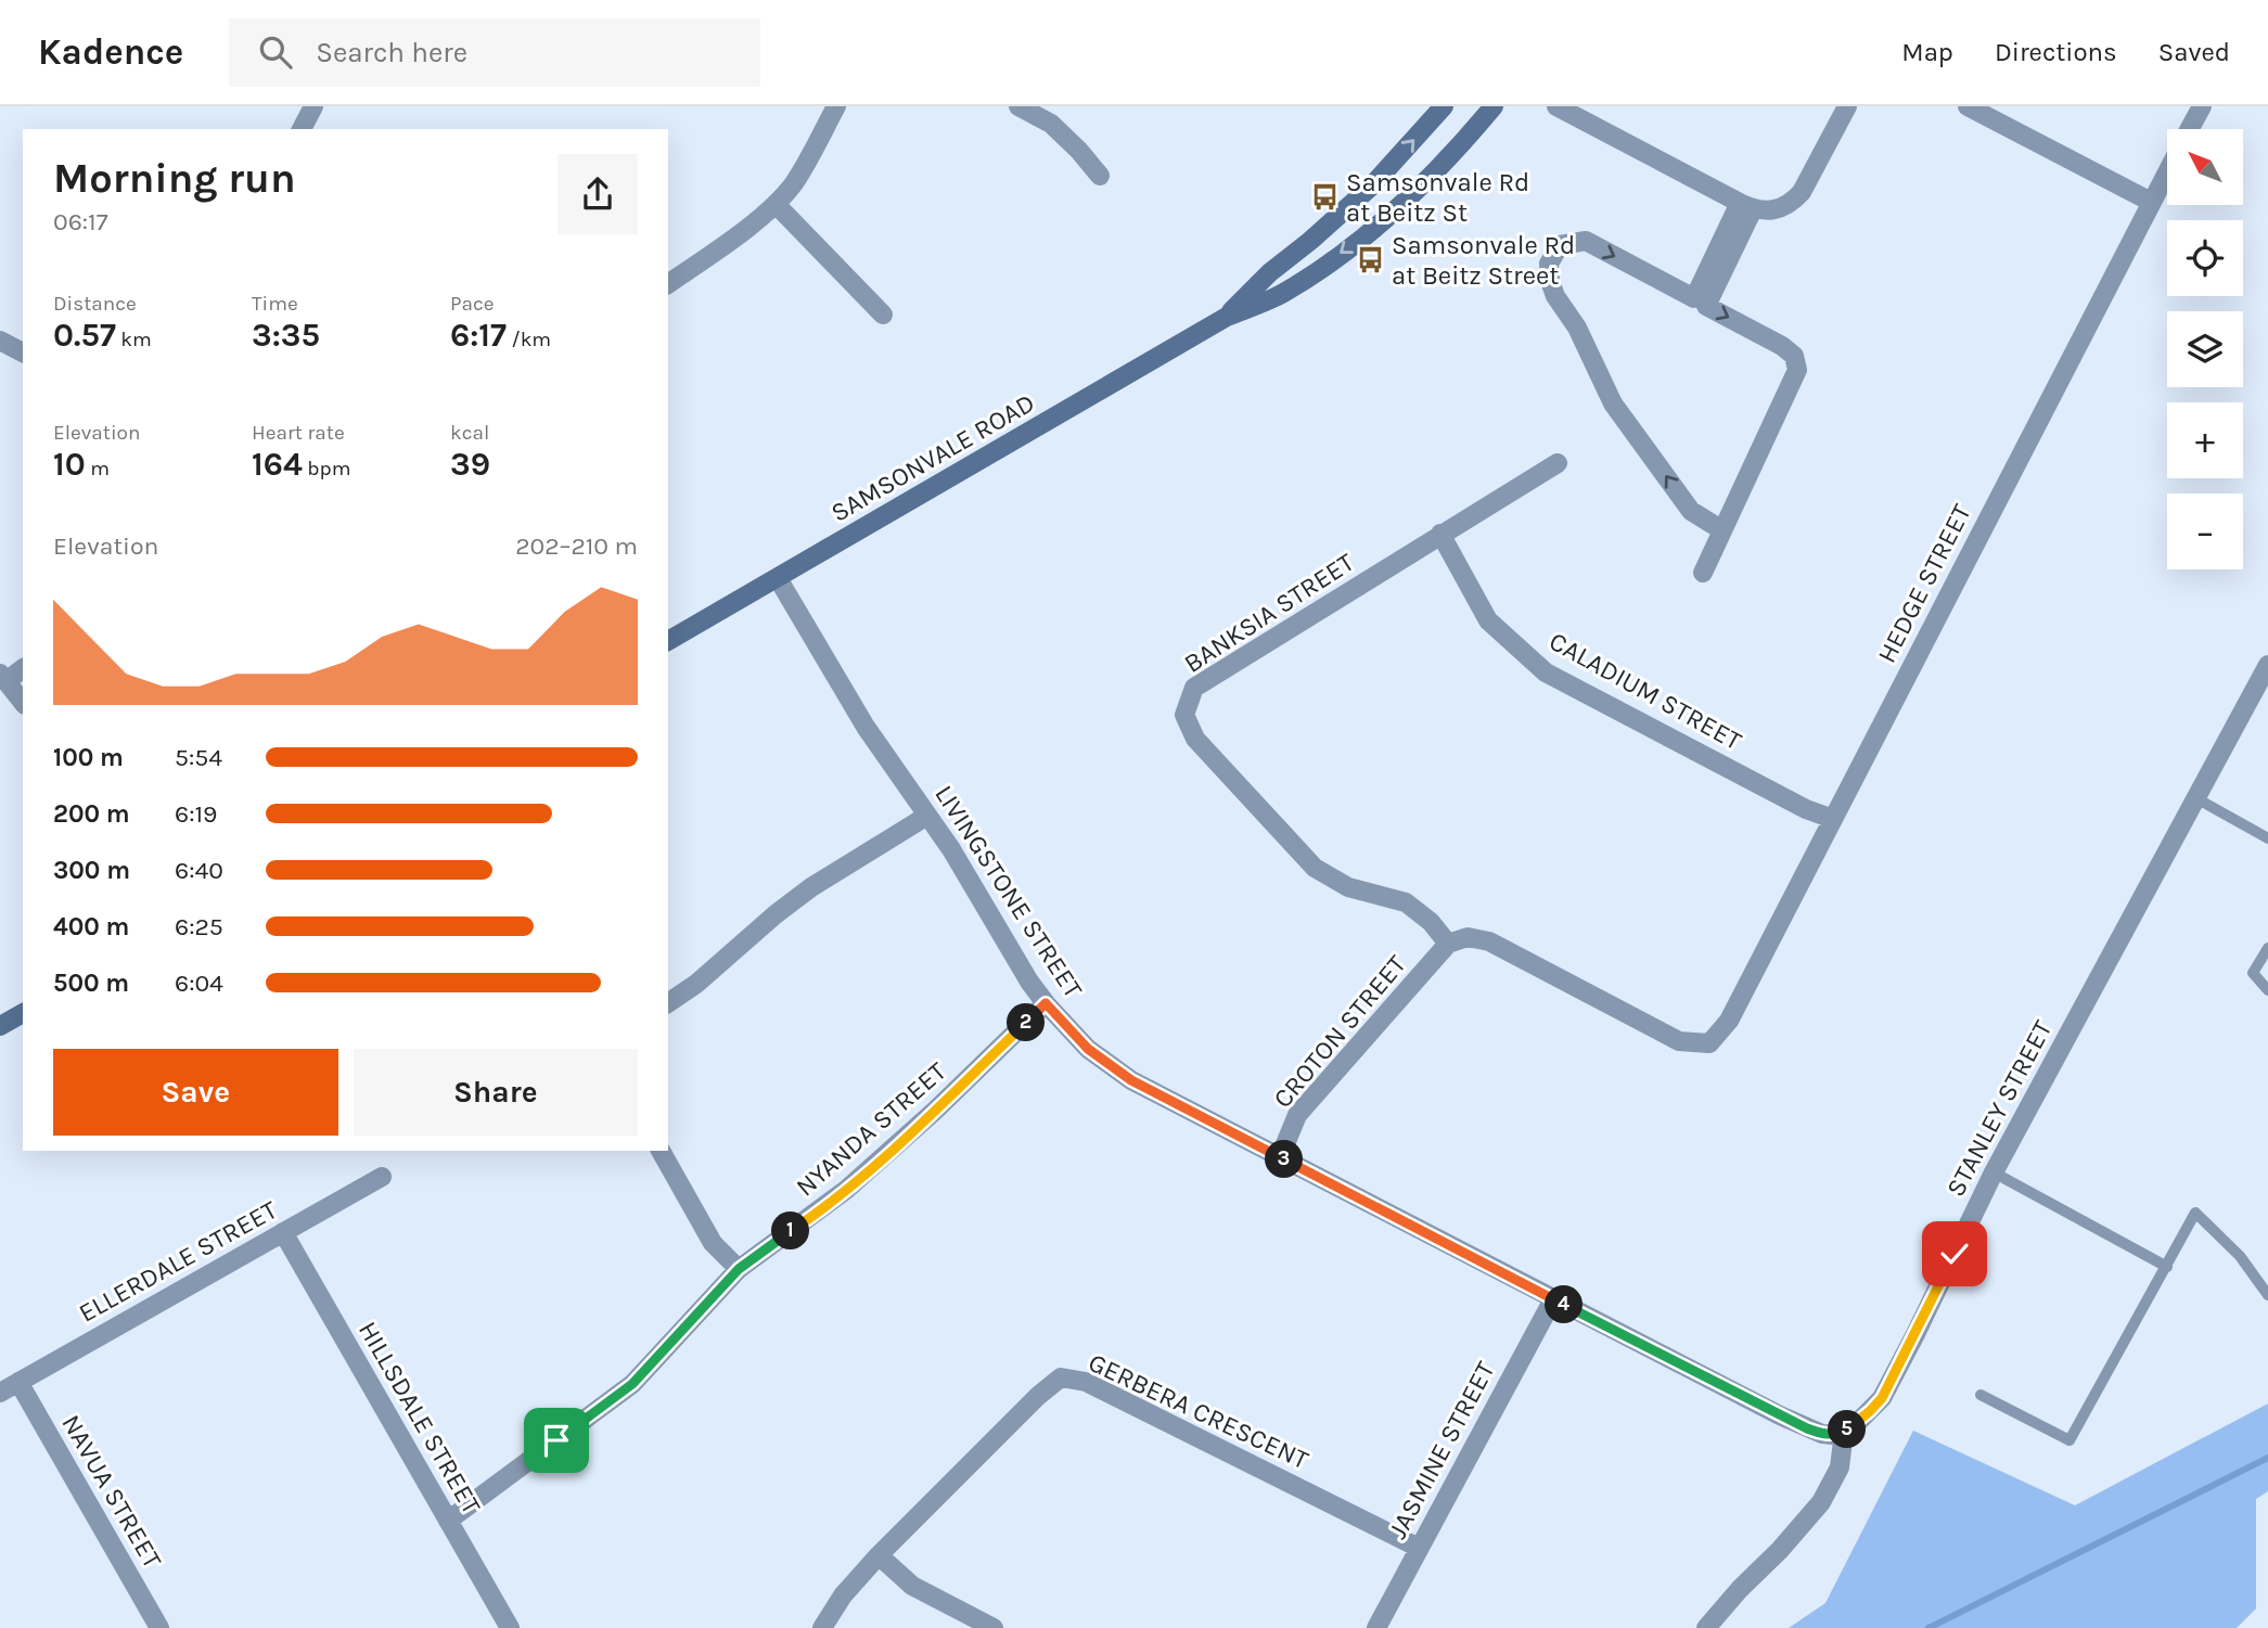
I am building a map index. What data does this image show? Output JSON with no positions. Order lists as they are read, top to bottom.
{
  "streets": {
    "main road": ["SAMSONVALE ROAD"],
    "street": [
      "HEDGE STREET",
      "BANKSIA STREET",
      "CALADIUM STREET",
      "LIVINGSTONE STREET",
      "CROTON STREET",
      "STANLEY STREET",
      "NYANDA STREET",
      "ELLERDALE STREET",
      "GERBERA CRESCENT",
      "HILLSDALE STREET",
      "JASMINE STREET",
      "NAVUA STREET"
    ]
  },
  "crossings": [
    ["SAMSONVALE ROAD", "LIVINGSTONE STREET"],
    ["HEDGE STREET", "BANKSIA STREET"],
    ["HEDGE STREET", "CALADIUM STREET"],
    ["HEDGE STREET", "CROTON STREET"],
    ["BANKSIA STREET", "CALADIUM STREET"],
    ["BANKSIA STREET", "CROTON STREET"],
    ["LIVINGSTONE STREET", "CROTON STREET"],
    ["LIVINGSTONE STREET", "STANLEY STREET"],
    ["LIVINGSTONE STREET", "NYANDA STREET"],
    ["LIVINGSTONE STREET", "JASMINE STREET"],
    ["NYANDA STREET", "HILLSDALE STREET"],
    ["ELLERDALE STREET", "HILLSDALE STREET"],
    ["ELLERDALE STREET", "NAVUA STREET"],
    ["GERBERA CRESCENT", "JASMINE STREET"]
  ],
  "places": {
    "bus stop": ["Samsonvale Rd at Beitz St", "Samsonvale Rd at Beitz Street"]
  },
  "north": "top left",
  "page": {
    "header": "Kadence",
    "search": "Search here",
    "nav": ["Map", "Directions", "Saved"],
    "map_buttons": ["+", "−"],
    "heading": ["Morning run", "06:17"],
    "stats": [
      ["Distance", "0.57 km"],
      ["Time", "3:35"],
      ["Pace", "6:17 /km"],
      ["Elevation", "10 m"],
      ["Heart rate", "164 bpm"],
      ["kcal", "39"]
    ],
    "chart": ["Elevation", "202–210 m"],
    "list": [
      {
        "name": "100 m",
        "note": "5:54"
      },
      {
        "name": "200 m",
        "note": "6:19"
      },
      {
        "name": "300 m",
        "note": "6:40"
      },
      {
        "name": "400 m",
        "note": "6:25"
      },
      {
        "name": "500 m",
        "note": "6:04"
      }
    ],
    "pins": [
      "2",
      "3",
      "1",
      "4",
      "5"
    ],
    "buttons": ["Save", "Share"]
  }
}
